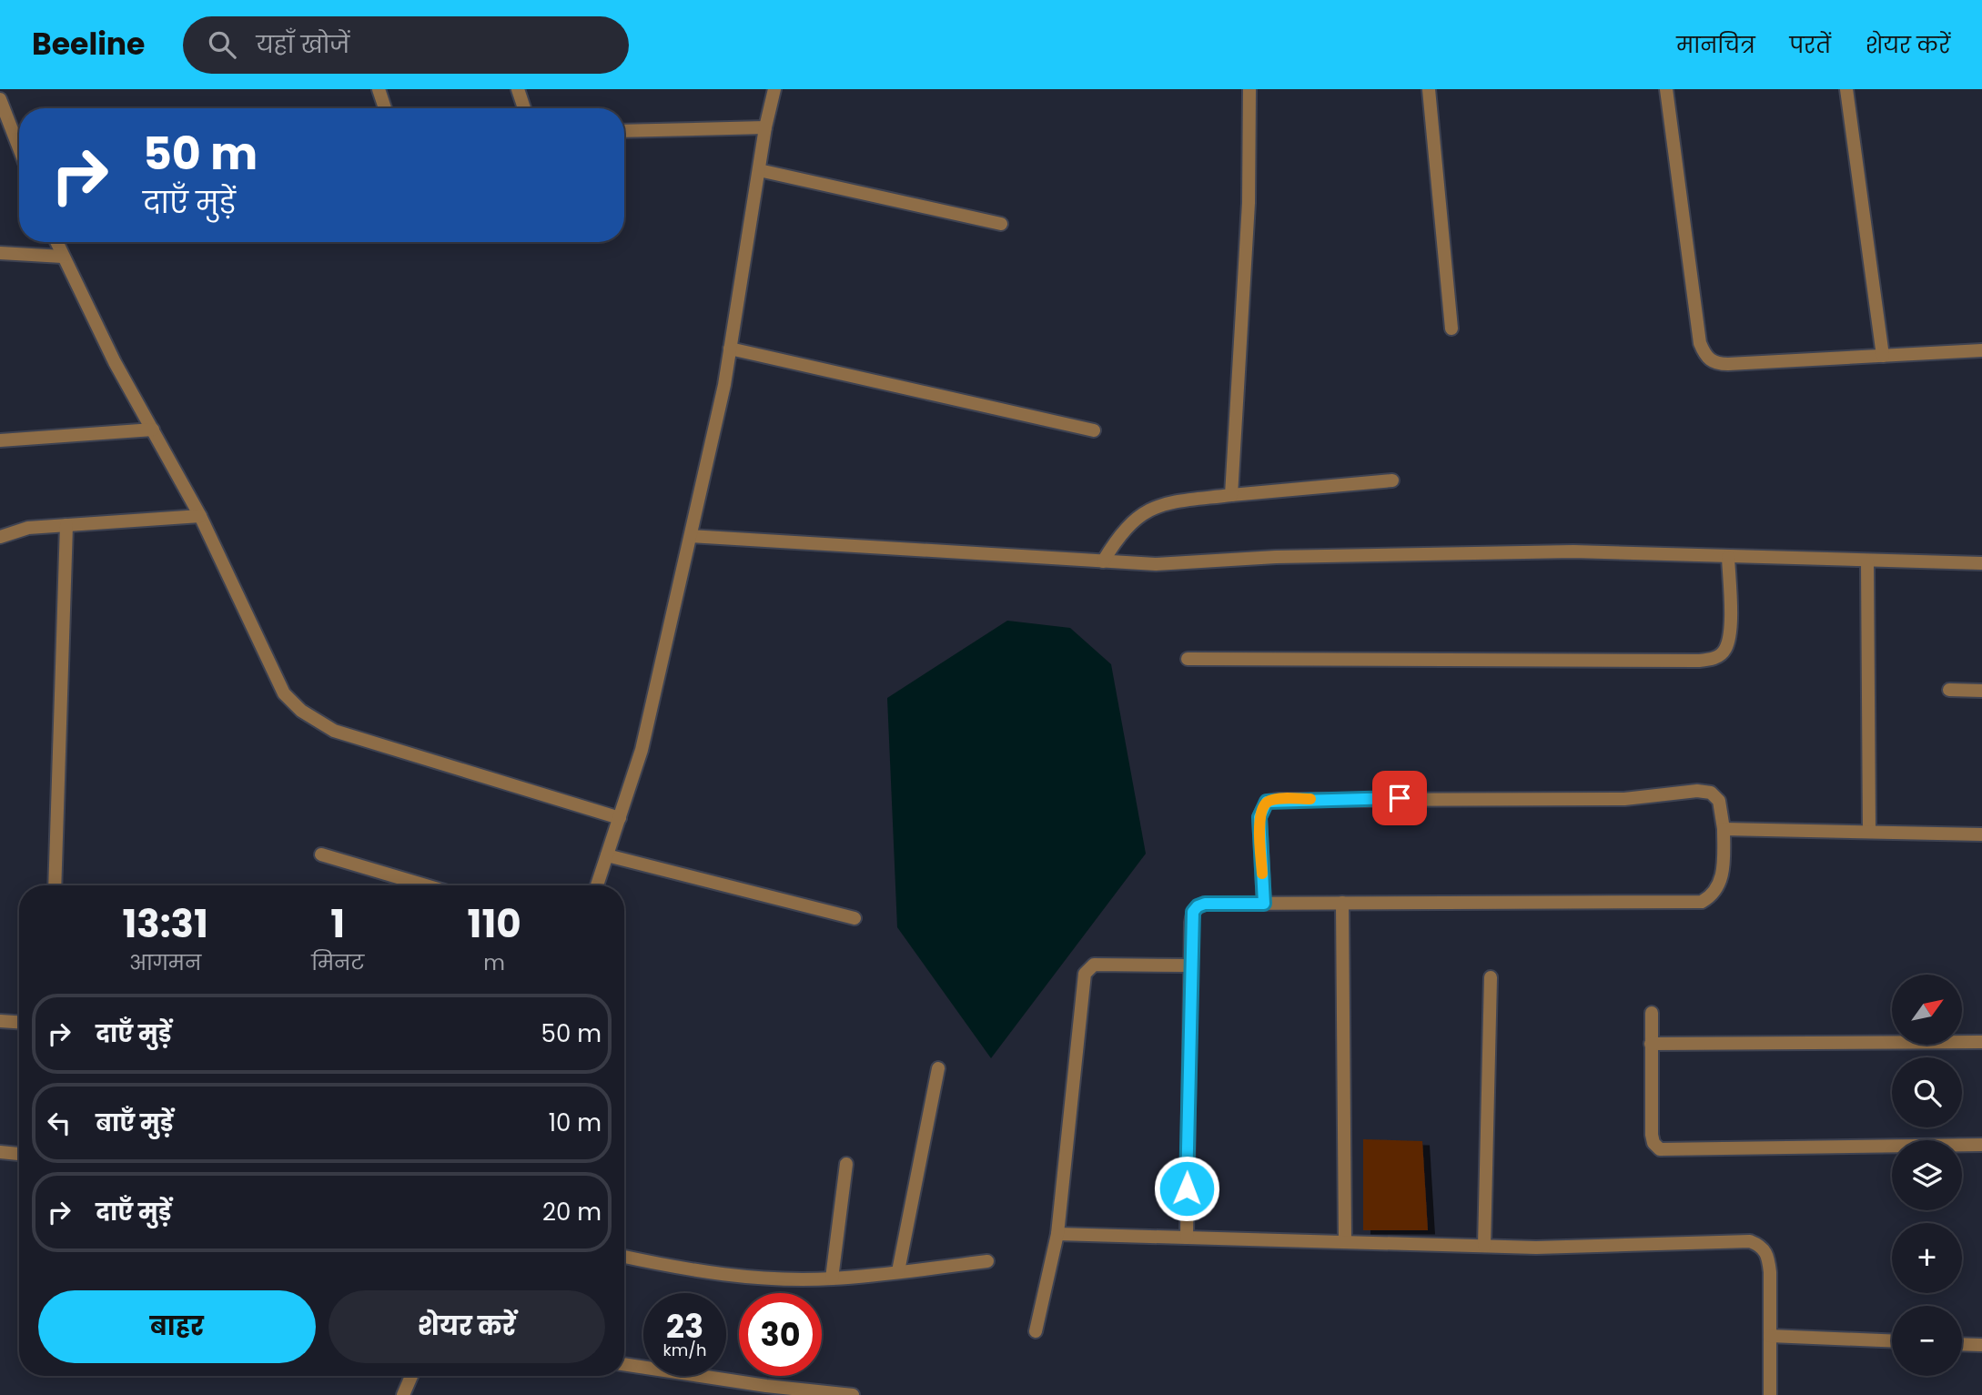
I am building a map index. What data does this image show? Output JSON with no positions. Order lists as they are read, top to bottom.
{
  "north": "top right",
  "page": {
    "header": "Beeline",
    "search": "यहाँ खोजें",
    "nav": ["मानचित्र", "परतें", "शेयर करें"],
    "turn": ["50 m", "दाएँ मुड़ें"],
    "eta": [
      "13:31",
      "आगमन",
      "1",
      "मिनट",
      "110",
      "m"
    ],
    "map_buttons": ["+", "−"],
    "list": [
      {
        "name": "दाएँ मुड़ें",
        "value": "50 m"
      },
      {
        "name": "बाएँ मुड़ें",
        "value": "10 m"
      },
      {
        "name": "दाएँ मुड़ें",
        "value": "20 m"
      }
    ],
    "buttons": ["बाहर", "शेयर करें"],
    "speed": "23 km/h",
    "limit": "30"
  }
}
